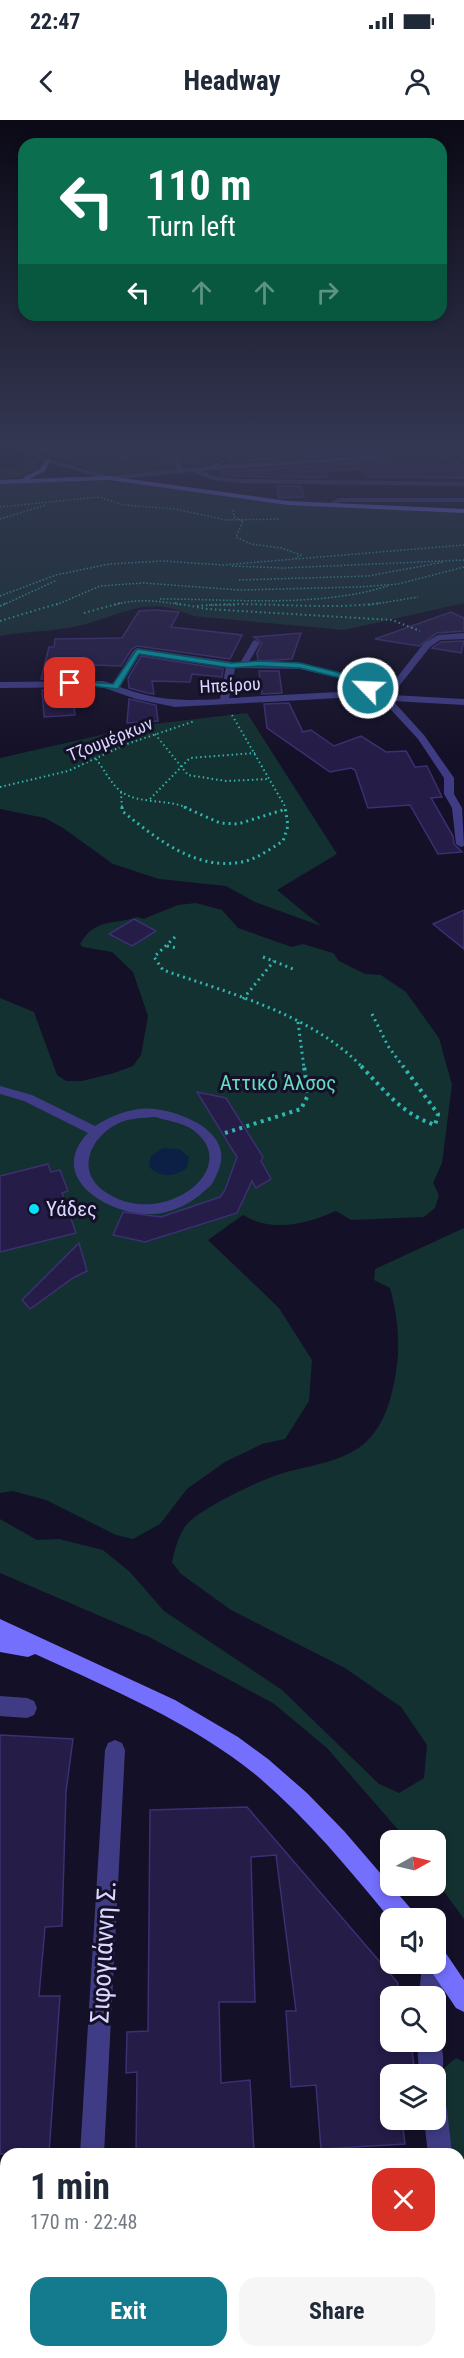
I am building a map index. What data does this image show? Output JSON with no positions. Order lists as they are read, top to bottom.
{
  "streets": {
    "street": ["Ηπείρου", "Σιφογιάννη Σ."],
    "path": ["Τζουμέρκων"]
  },
  "crossings": [
    ["Ηπείρου", "Τζουμέρκων"]
  ],
  "parks": ["Αττικό Άλσος"],
  "places": ["Υάδες"],
  "north": "right",
  "page": {
    "status": "22:47",
    "header": "Headway",
    "turn": ["110 m", "Turn left"],
    "heading": ["1 min", "170 m · 22:48"],
    "buttons": ["Exit", "Share"]
  }
}
